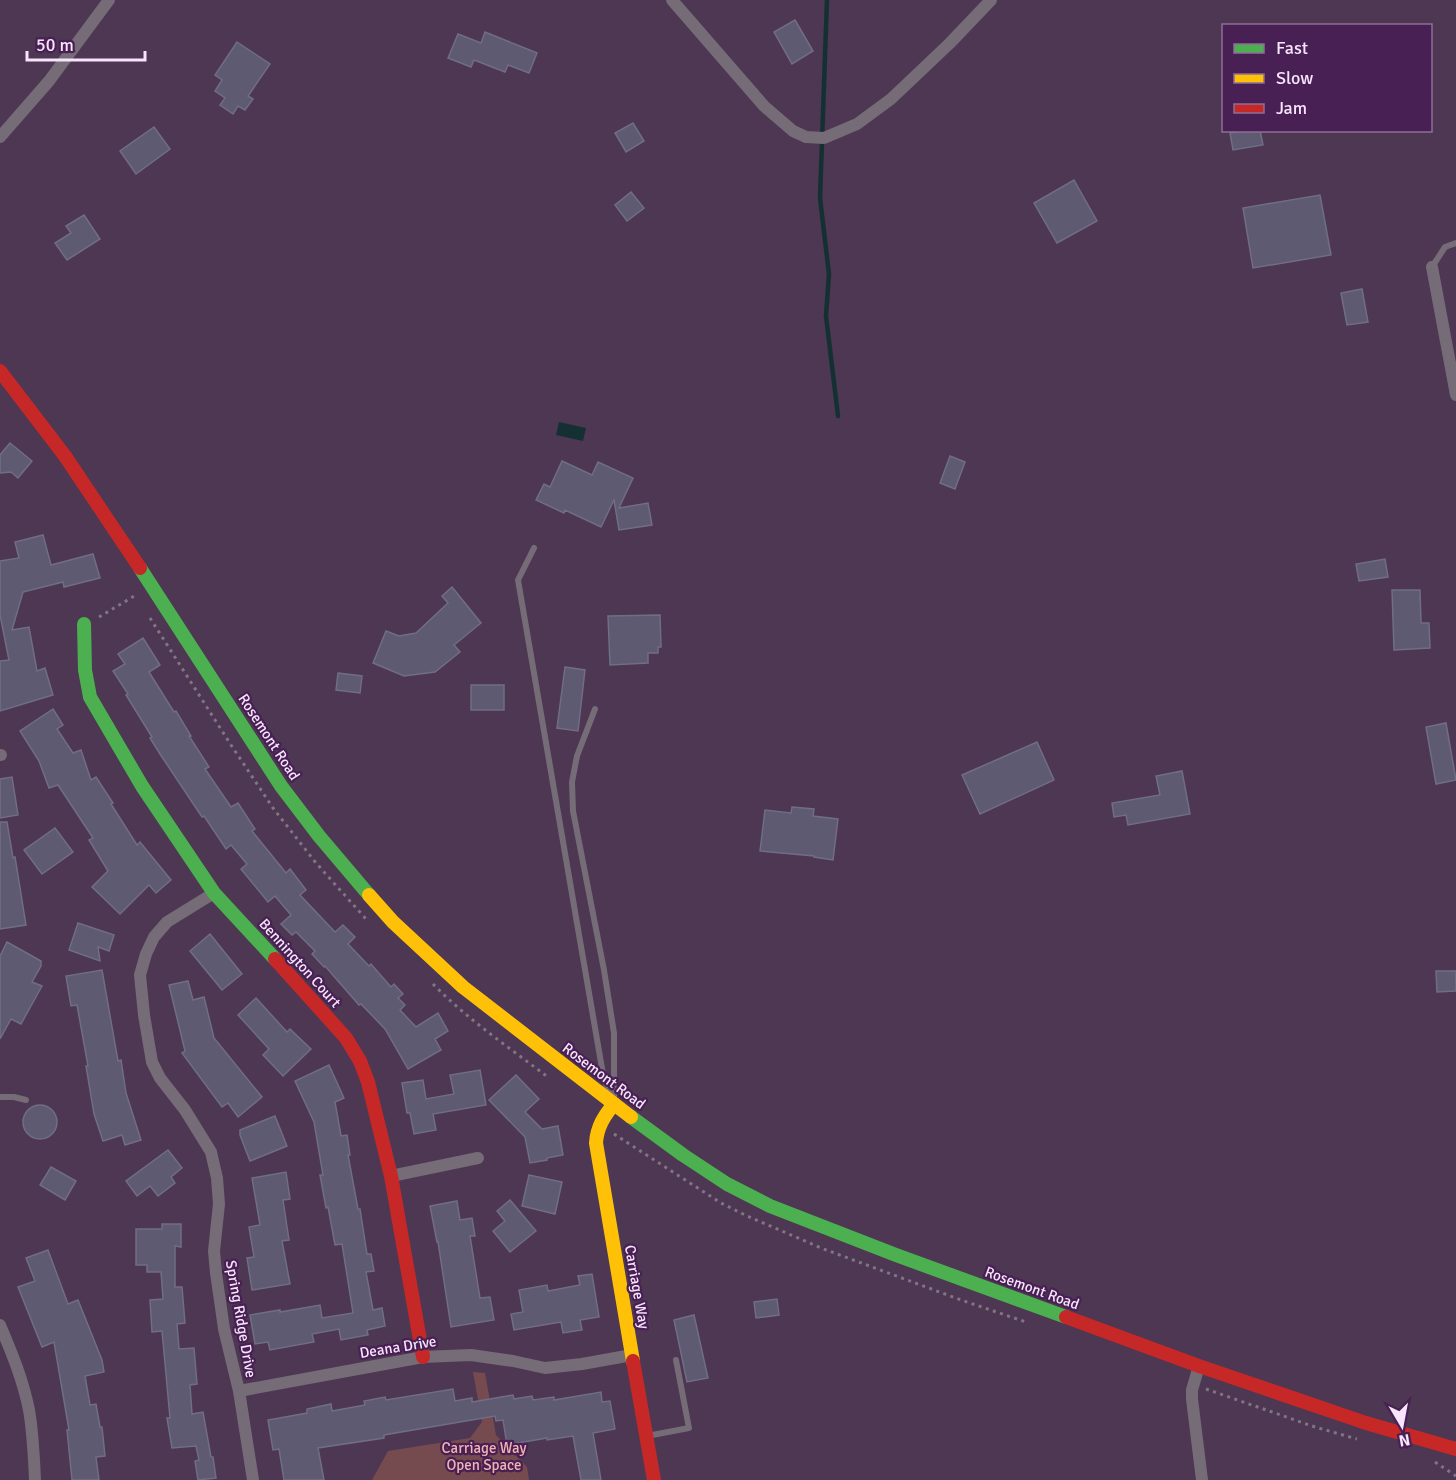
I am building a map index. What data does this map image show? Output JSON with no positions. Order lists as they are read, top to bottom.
{
  "streets": {
    "main road": ["Rosemont Road", "Bennington Court", "Carriage Way"],
    "street": ["Spring Ridge Drive", "Deana Drive"]
  },
  "crossings": [
    ["Rosemont Road", "Carriage Way"],
    ["Bennington Court", "Spring Ridge Drive"],
    ["Bennington Court", "Deana Drive"],
    ["Carriage Way", "Deana Drive"],
    ["Spring Ridge Drive", "Deana Drive"]
  ],
  "parks": ["Carriage Way Open Space"],
  "legend": ["Fast", "Slow", "Jam"],
  "scale_bar": "50 m",
  "north": "bottom"
}
